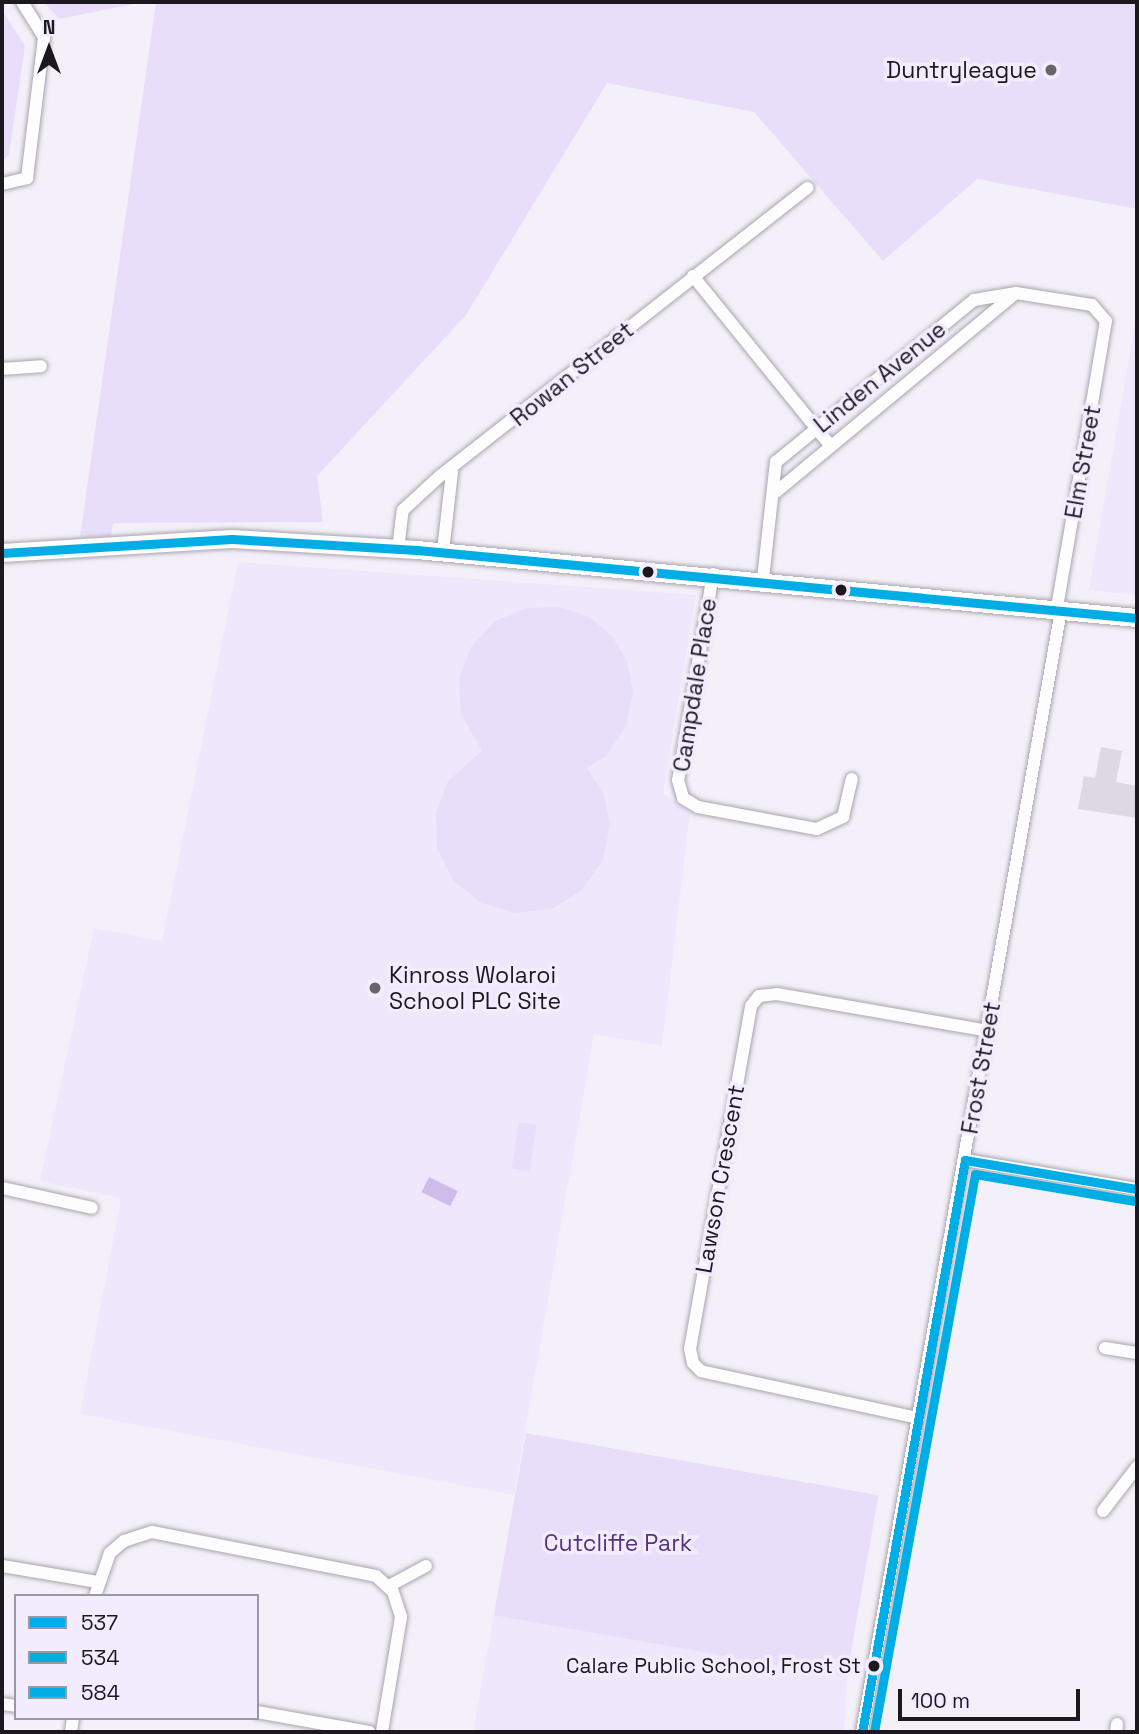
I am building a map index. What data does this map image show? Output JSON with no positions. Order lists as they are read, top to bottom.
{
  "streets": {
    "street": [
      "Rowan Street",
      "Linden Avenue",
      "Elm Street",
      "Campdale Place",
      "Frost Street",
      "Lawson Crescent"
    ]
  },
  "crossings": [
    ["Linden Avenue", "Elm Street"],
    ["Elm Street", "Frost Street"],
    ["Frost Street", "Lawson Crescent"]
  ],
  "parks": ["Cutcliffe Park"],
  "places": ["Duntryleague", "Kinross Wolaroi School PLC Site", "Calare Public School, Frost St"],
  "lines": ["transit line 537", "transit line 534", "transit line 584"],
  "legend": ["537", "534", "584"],
  "scale_bar": "100 m",
  "north": "top"
}
